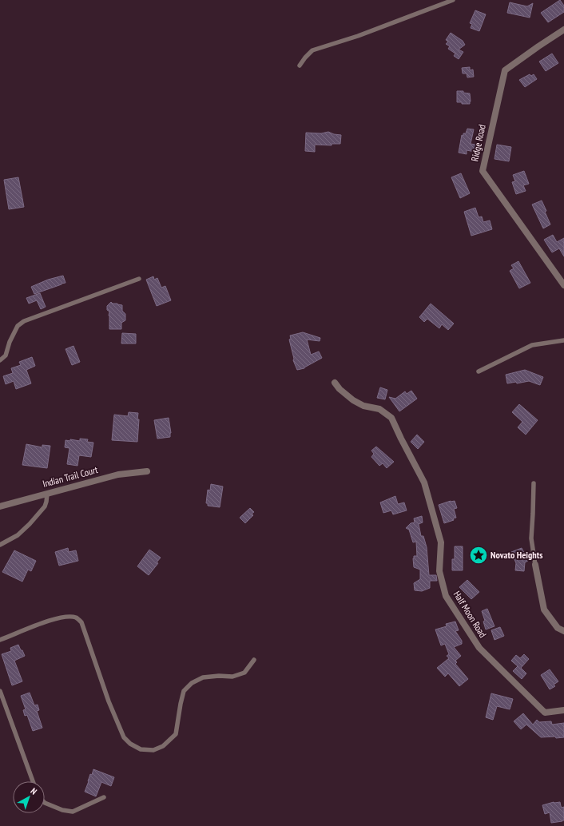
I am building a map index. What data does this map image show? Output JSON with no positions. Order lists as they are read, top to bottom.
{
  "streets": {
    "street": ["Ridge Road", "Indian Trail Court", "Half Moon Road"]
  },
  "places": {
    "place": ["Novato Heights"]
  },
  "north": "top right"
}
